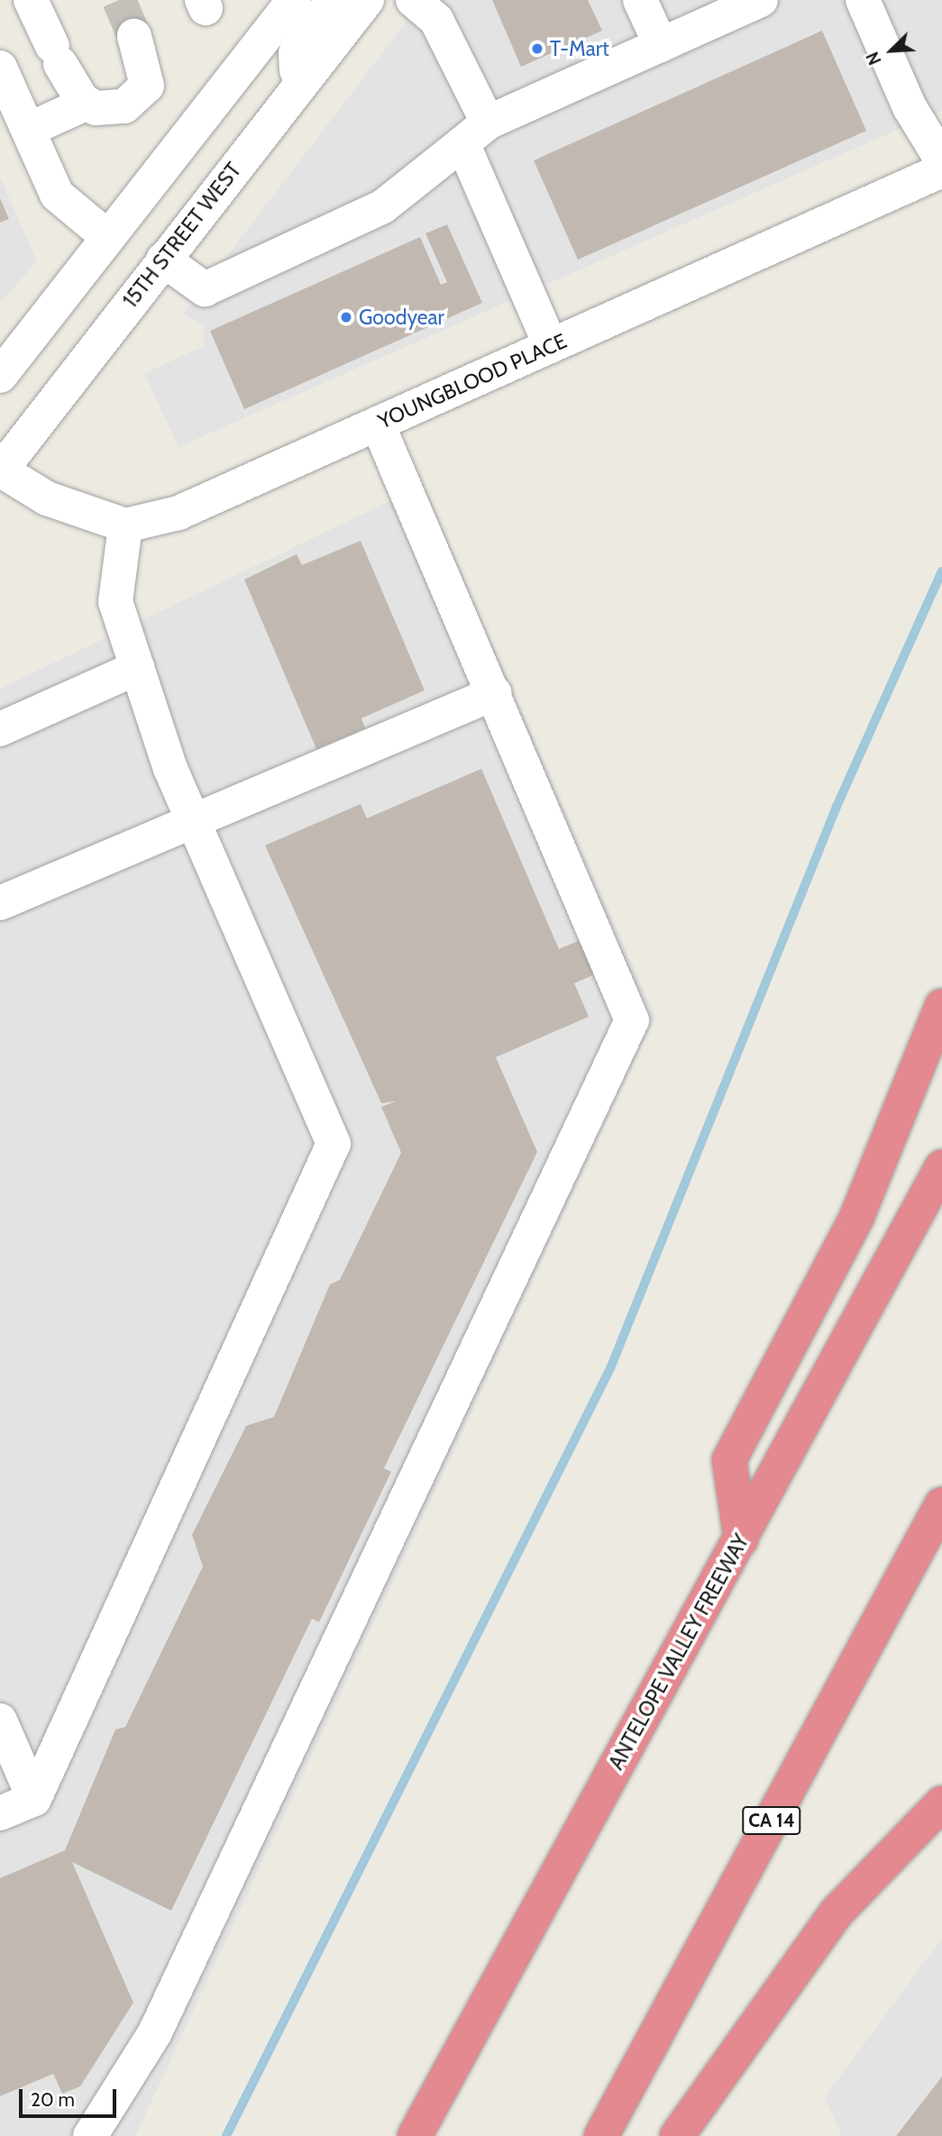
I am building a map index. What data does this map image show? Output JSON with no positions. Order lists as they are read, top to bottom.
{
  "streets": {
    "highway": ["ANTELOPE VALLEY FREEWAY", "CA 14"],
    "street": ["15TH STREET WEST", "YOUNGBLOOD PLACE"]
  },
  "places": ["T-Mart", "Goodyear"],
  "scale_bar": "20 m",
  "north": "bottom left"
}
